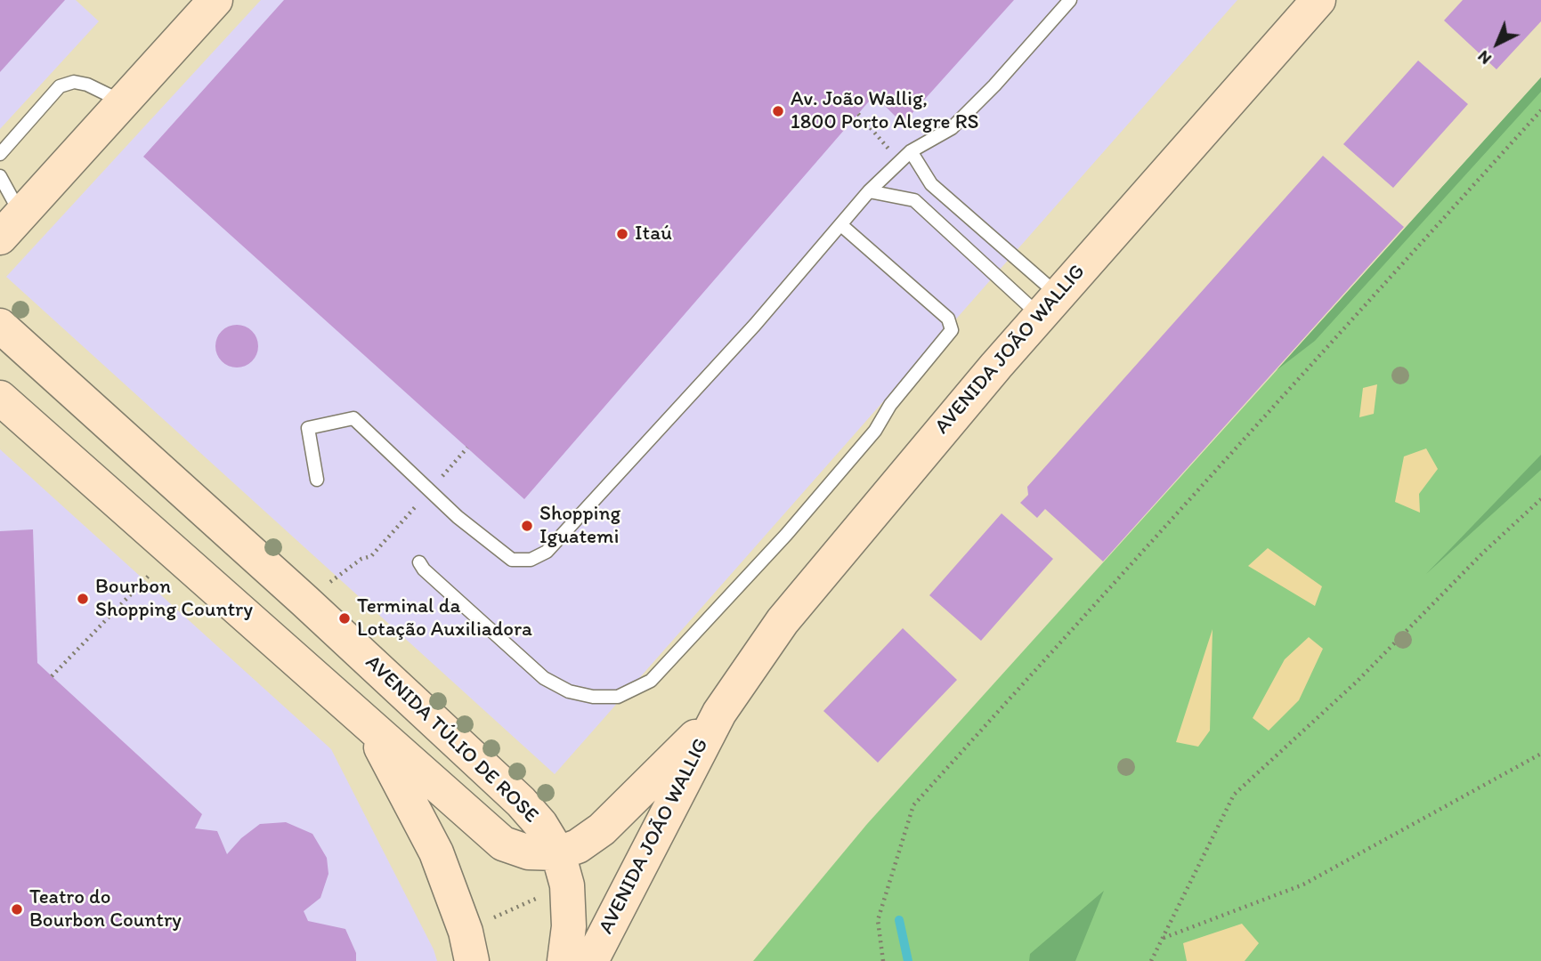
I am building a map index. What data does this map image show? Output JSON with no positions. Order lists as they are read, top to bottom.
{
  "streets": {
    "main road": ["AVENIDA JOÃO WALLIG", "AVENIDA TÚLIO DE ROSE"]
  },
  "crossings": [
    ["AVENIDA JOÃO WALLIG", "AVENIDA TÚLIO DE ROSE"]
  ],
  "places": [
    "Av. João Wallig, 1800 Porto Alegre RS",
    "Itaú",
    "Shopping Iguatemi",
    "Bourbon Shopping Country",
    "Terminal da Lotação Auxiliadora",
    "Teatro do Bourbon Country"
  ],
  "north": "bottom left"
}
